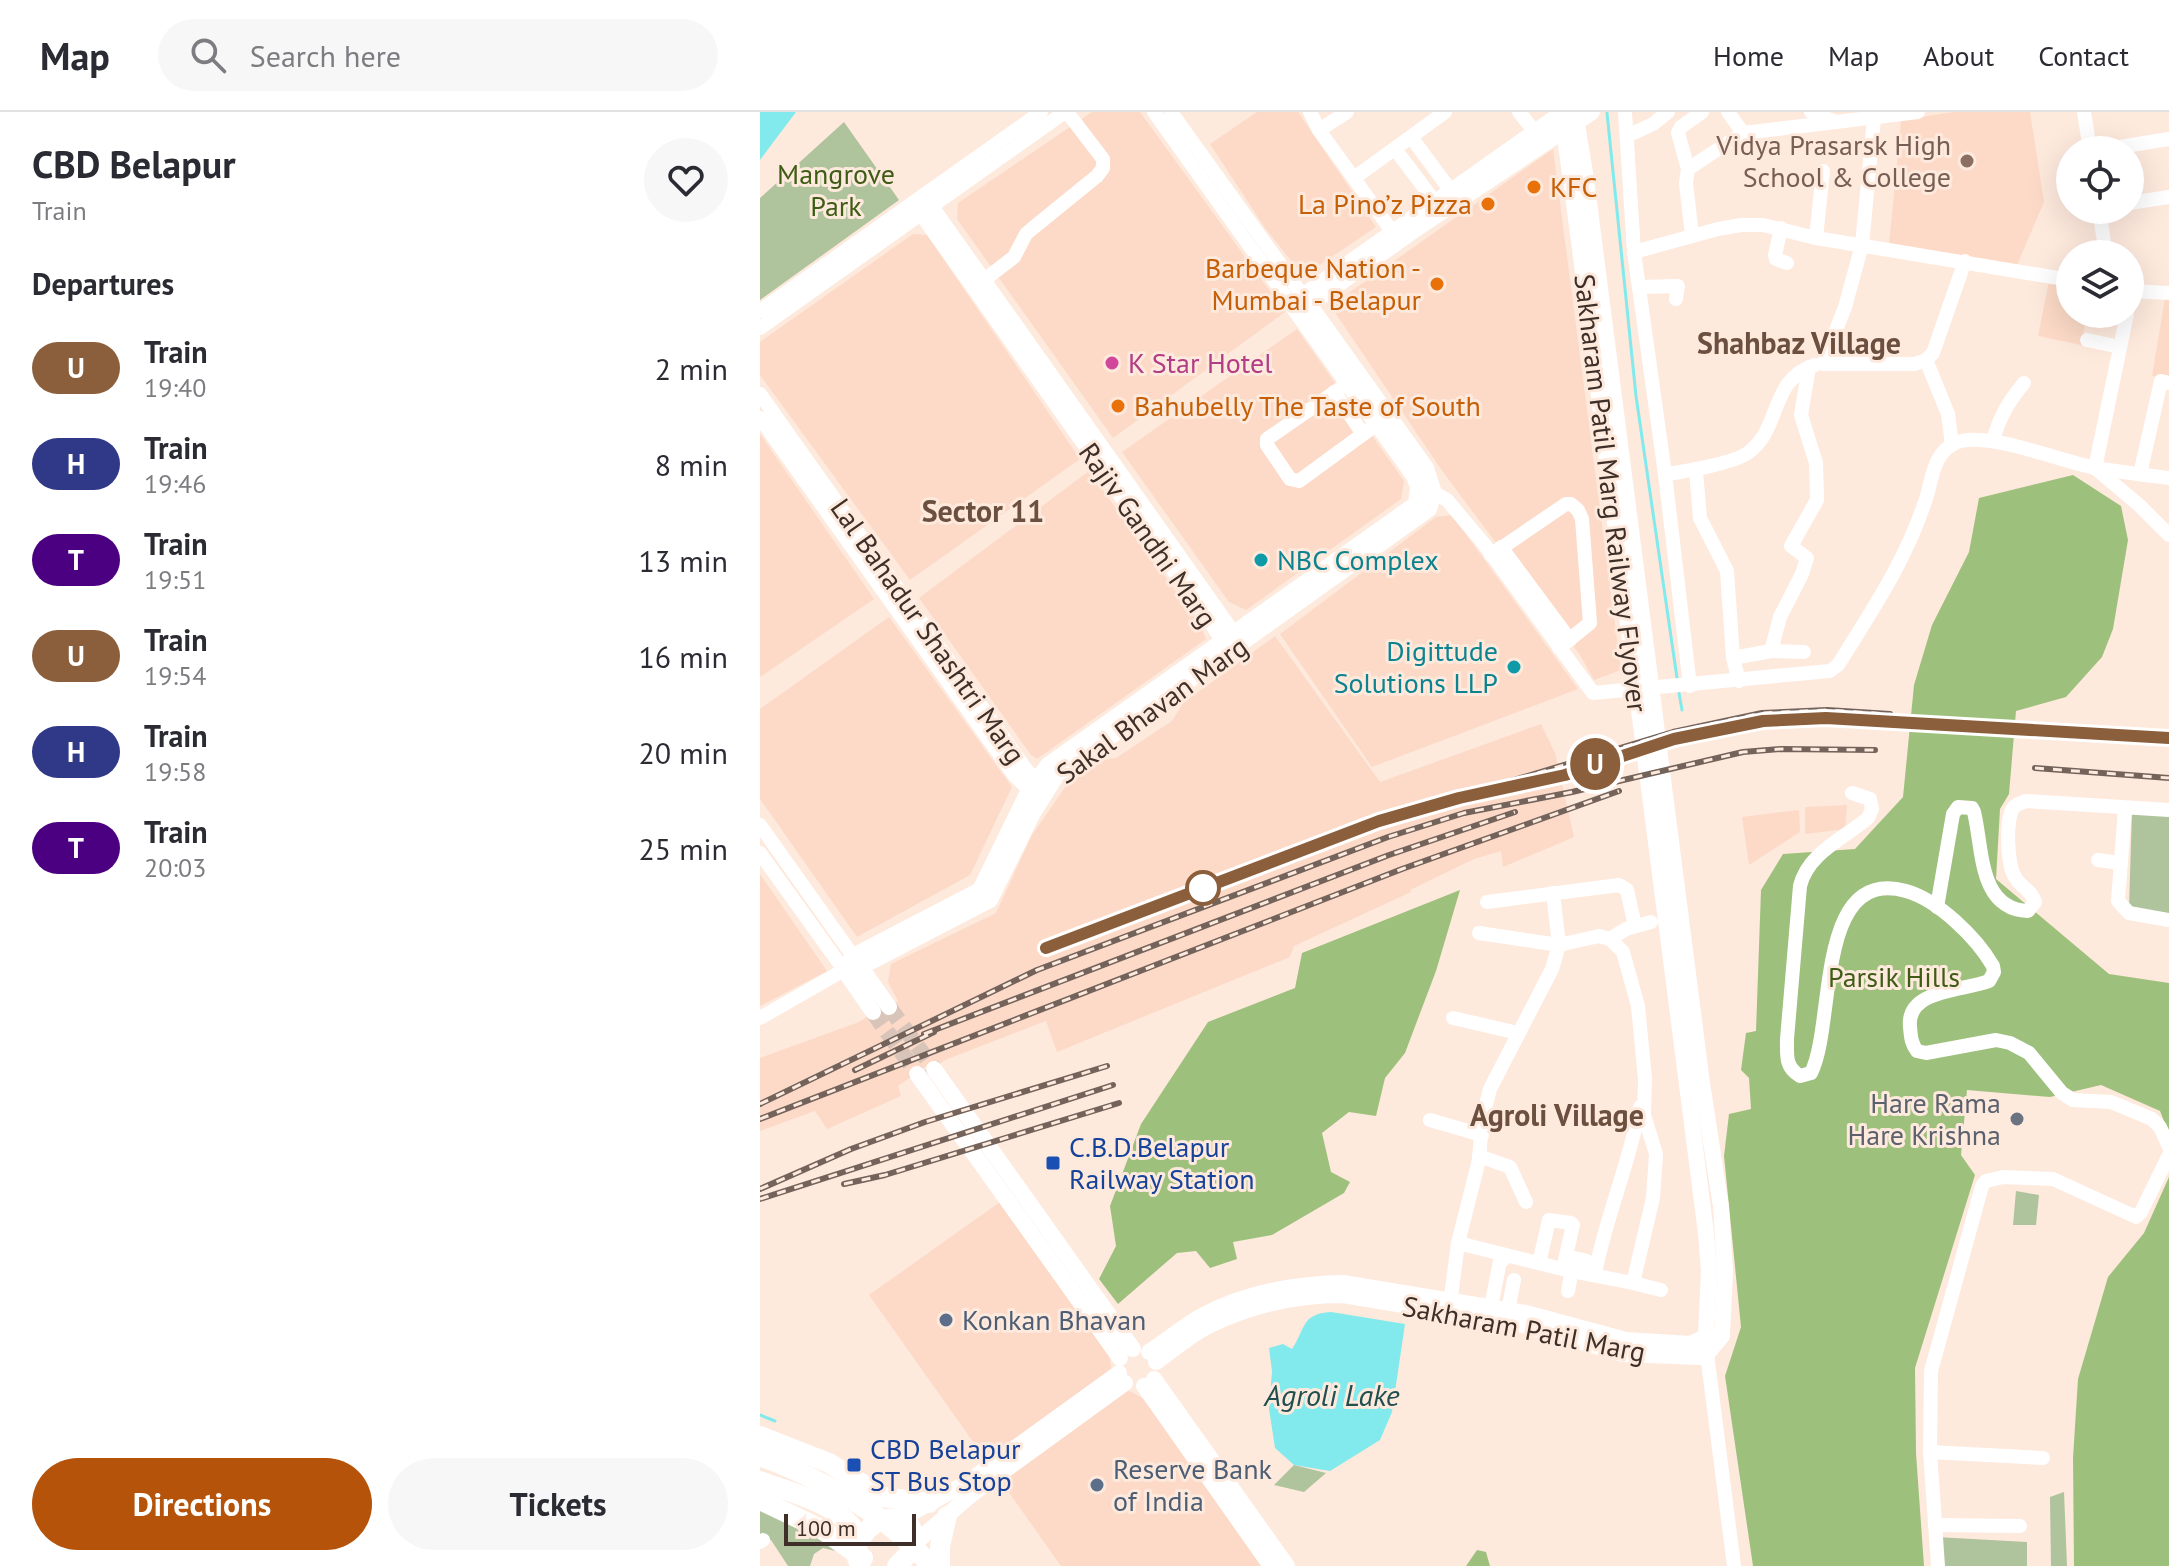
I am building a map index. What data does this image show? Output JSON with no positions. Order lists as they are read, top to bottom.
{
  "streets": {
    "main road": ["Sakharam Patil Marg Railway Flyover", "Sakal Bhavan Marg", "Sakharam Patil Marg"],
    "street": ["Rajiv Gandhi Marg", "Lal Bahadur Shashtri Marg"]
  },
  "crossings": [
    ["Sakharam Patil Marg Railway Flyover", "Sakharam Patil Marg"],
    ["Rajiv Gandhi Marg", "Sakal Bhavan Marg"],
    ["Lal Bahadur Shashtri Marg", "Sakal Bhavan Marg"]
  ],
  "districts": ["Shahbaz Village", "Sector 11", "Agroli Village"],
  "water": ["Agroli Lake"],
  "parks": ["Mangrove Park", "Parsik Hills"],
  "places": {
    "other": [
      "Vidya Prasarsk High School & College",
      "KFC",
      "La Pino’z Pizza",
      "Barbeque Nation - Mumbai - Belapur",
      "K Star Hotel",
      "Bahubelly The Taste of South",
      "NBC Complex",
      "Digittude Solutions LLP",
      "Hare Rama Hare Krishna",
      "Konkan Bhavan",
      "Reserve Bank of India"
    ],
    "transit": ["C.B.D.Belapur Railway Station", "CBD Belapur ST Bus Stop"]
  },
  "scale_bar": "100 m",
  "page": {
    "header": "Map",
    "search": "Search here",
    "nav": [
      "Home",
      "Map",
      "About",
      "Contact"
    ],
    "heading": [
      ["CBD Belapur", "Train"],
      "Departures"
    ],
    "on_map": "U",
    "list": [
      {
        "mark": "U",
        "name": "Train",
        "note": "19:40",
        "value": "2 min"
      },
      {
        "mark": "H",
        "name": "Train",
        "note": "19:46",
        "value": "8 min"
      },
      {
        "mark": "T",
        "name": "Train",
        "note": "19:51",
        "value": "13 min"
      },
      {
        "mark": "U",
        "name": "Train",
        "note": "19:54",
        "value": "16 min"
      },
      {
        "mark": "H",
        "name": "Train",
        "note": "19:58",
        "value": "20 min"
      },
      {
        "mark": "T",
        "name": "Train",
        "note": "20:03",
        "value": "25 min"
      }
    ],
    "buttons": ["Directions", "Tickets"],
    "scale": "100 m"
  }
}
